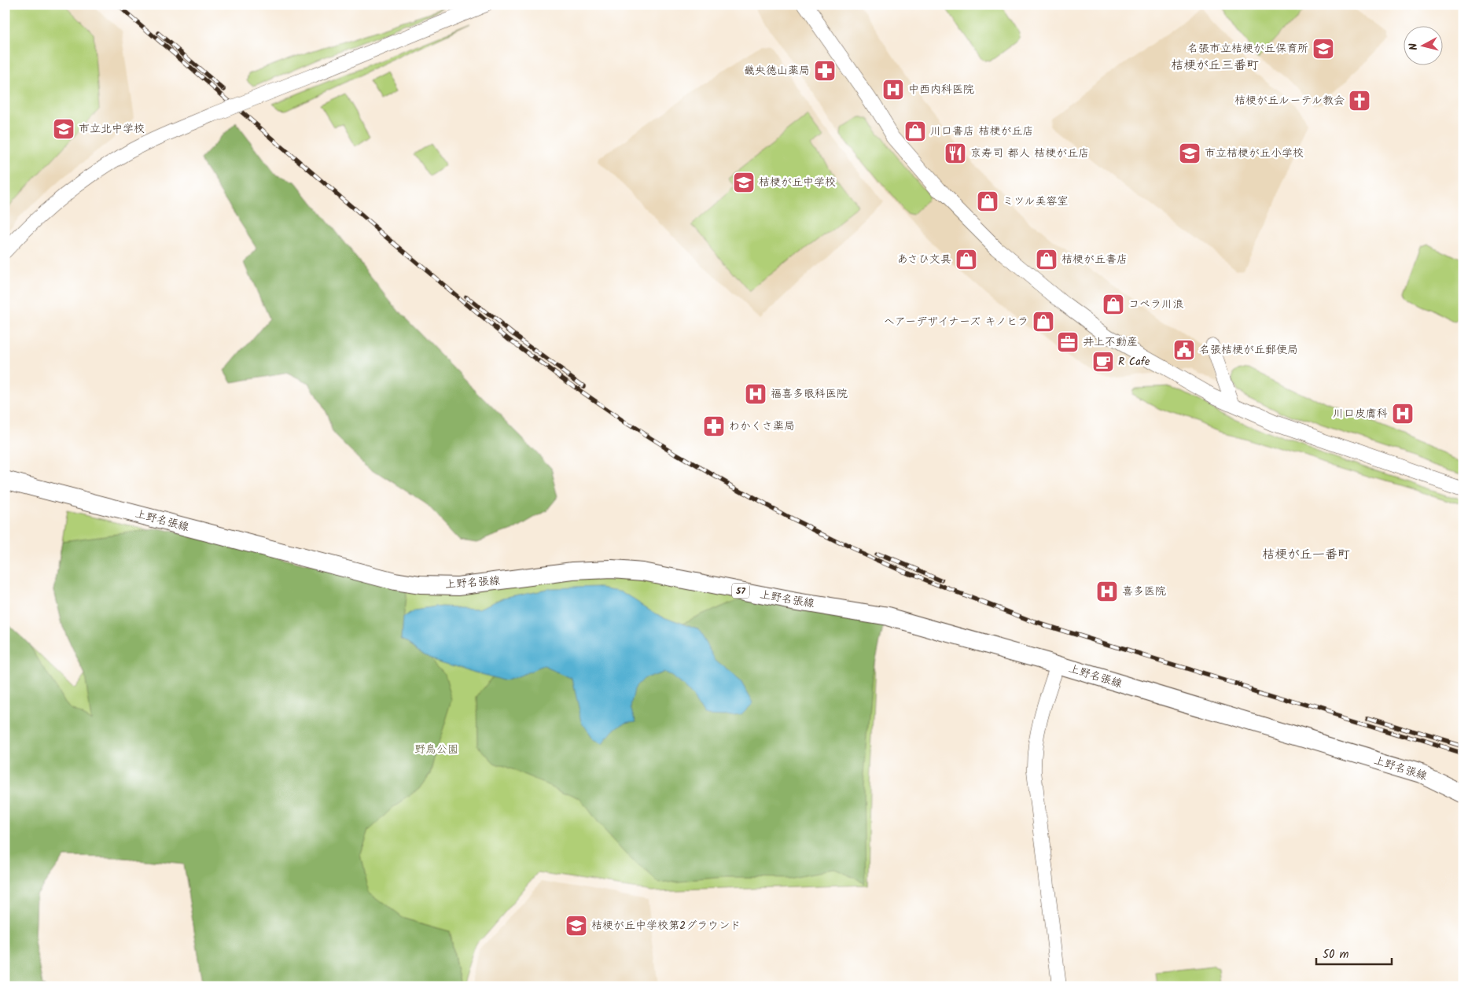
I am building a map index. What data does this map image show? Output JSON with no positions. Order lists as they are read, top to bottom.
{
  "streets": {
    "main road": ["上野名張線", "57"]
  },
  "districts": ["桔梗が丘三番町", "桔梗が丘一番町"],
  "parks": ["野鳥公園"],
  "places": {
    "school or university": [
      "名張市立桔梗が丘保育所",
      "市立北中学校",
      "市立桔梗が丘小学校",
      "桔梗が丘中学校",
      "桔梗が丘中学校第2グラウンド"
    ],
    "pharmacy": ["畿央徳山薬局", "わかくさ薬局"],
    "hospital": [
      "中西内科医院",
      "福喜多眼科医院",
      "川口皮膚科",
      "喜多医院"
    ],
    "church": ["桔梗が丘ルーテル教会"],
    "shop": [
      "川口書店 桔梗が丘店",
      "ミツル美容室",
      "あさひ文具",
      "桔梗が丘書店",
      "コペラ川浪",
      "ヘアーデザイナーズ キノヒラ"
    ],
    "restaurant": ["京寿司 都人 桔梗が丘店"],
    "office": ["井上不動産"],
    "public building": ["名張桔梗が丘郵便局"],
    "cafe": ["R Cafe"]
  },
  "scale_bar": "50 m",
  "north": "left"
}
